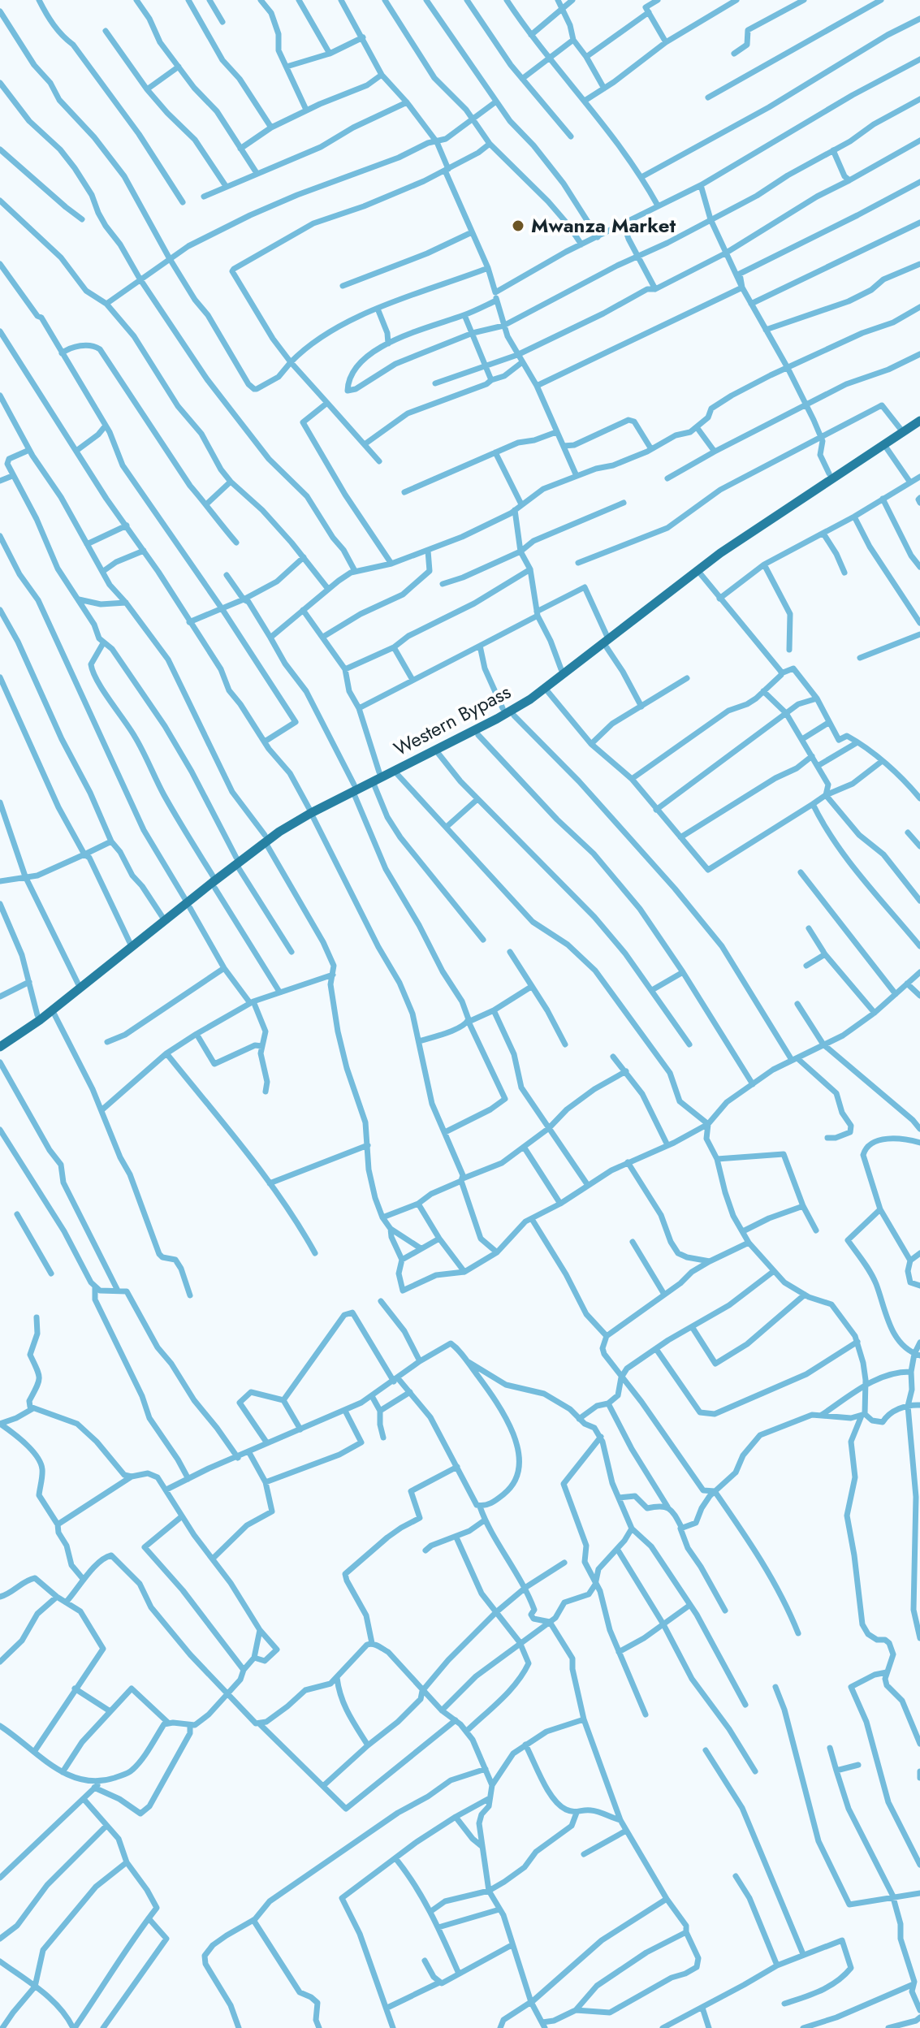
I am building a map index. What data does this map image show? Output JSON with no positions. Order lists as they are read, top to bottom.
{
  "streets": {
    "main road": ["Western Bypass"]
  },
  "places": ["Mwanza Market"]
}
